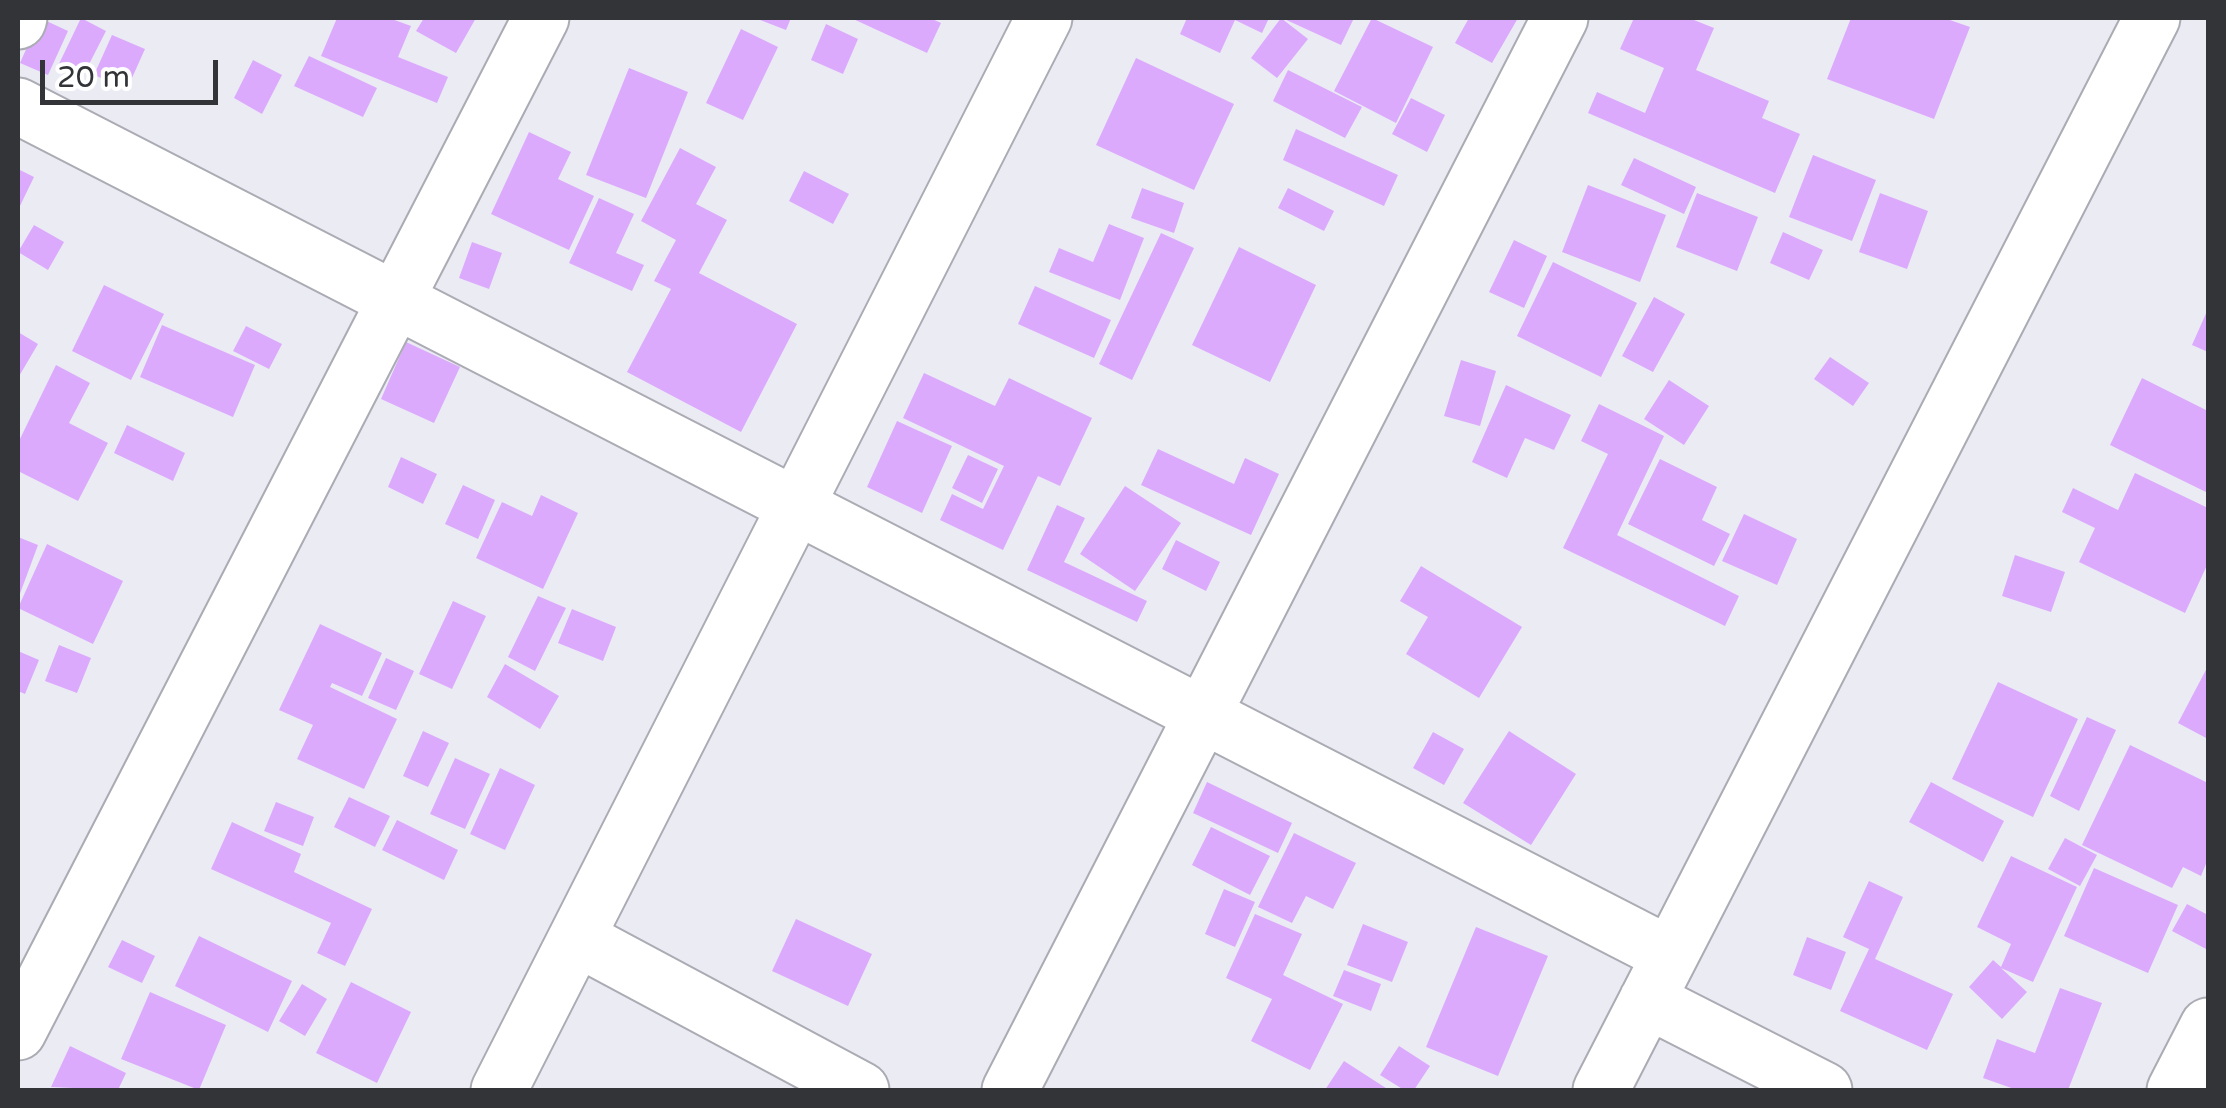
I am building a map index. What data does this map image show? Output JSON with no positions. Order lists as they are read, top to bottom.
{
  "scale_bar": "20 m"
}
